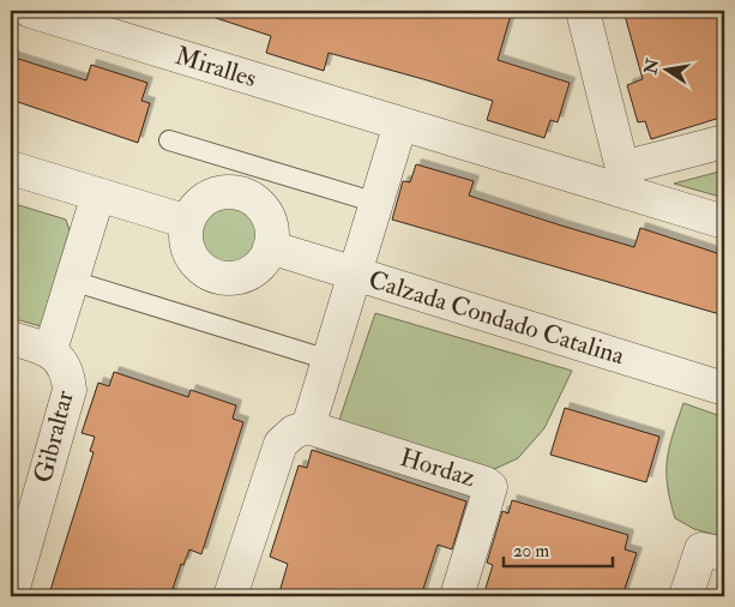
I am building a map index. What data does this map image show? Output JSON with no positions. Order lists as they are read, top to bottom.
{
  "streets": {
    "street": [
      "Miralles",
      "Calzada Condado Catalina",
      "Gibraltar",
      "Hordaz"
    ]
  },
  "scale_bar": "20 m",
  "north": "left"
}
